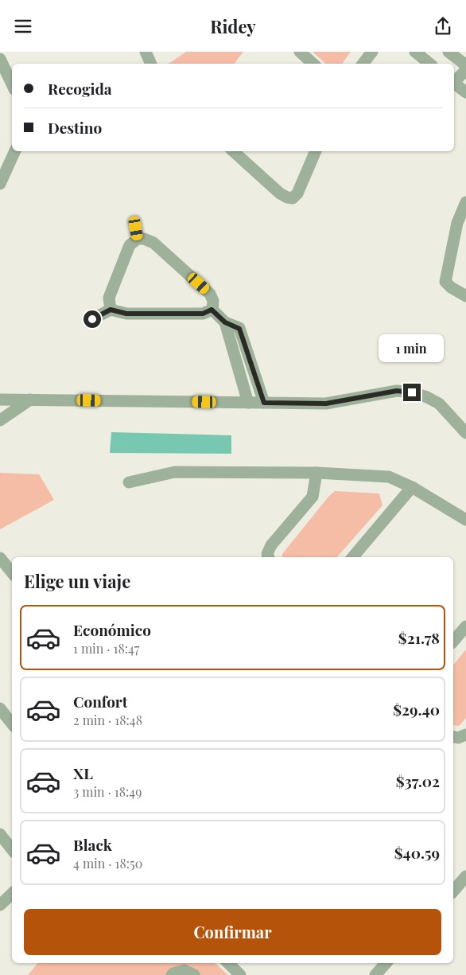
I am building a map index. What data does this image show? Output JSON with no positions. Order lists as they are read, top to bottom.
{
  "page": {
    "header": "Ridey",
    "banner": ["Recogida", "Destino"],
    "bubble": "1 min",
    "heading": "Elige un viaje",
    "list": [
      {
        "name": "Económico",
        "note": "1 min · 18:47",
        "value": "$21.78"
      },
      {
        "name": "Confort",
        "note": "2 min · 18:48",
        "value": "$29.40"
      },
      {
        "name": "XL",
        "note": "3 min · 18:49",
        "value": "$37.02"
      },
      {
        "name": "Black",
        "note": "4 min · 18:50",
        "value": "$40.59"
      }
    ],
    "buttons": "Confirmar"
  }
}
